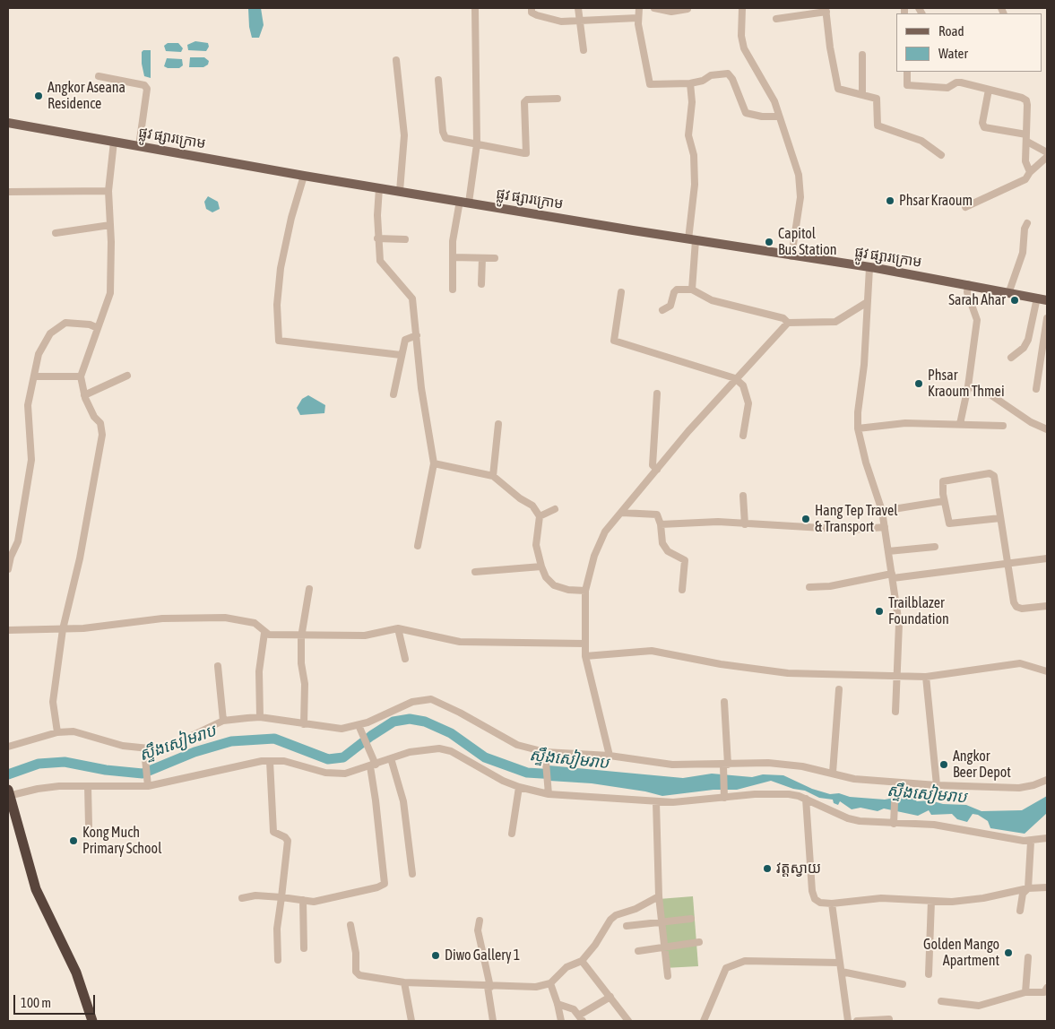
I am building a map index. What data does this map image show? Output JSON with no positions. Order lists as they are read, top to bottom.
{
  "streets": {
    "main road": ["ផ្លូវ ផ្សារក្រោម"]
  },
  "water": ["ស្ទឹងសៀមរាប"],
  "places": [
    "Angkor Aseana Residence",
    "Phsar Kraoum",
    "Capitol Bus Station",
    "Sarah Ahar",
    "Phsar Kraoum Thmei",
    "Hang Tep Travel & Transport",
    "Trailblazer Foundation",
    "Angkor Beer Depot",
    "Kong Much Primary School",
    "វត្តស្វាយ",
    "Golden Mango Apartment",
    "Diwo Gallery 1"
  ],
  "legend": ["Road", "Water"],
  "scale_bar": "100 m"
}
